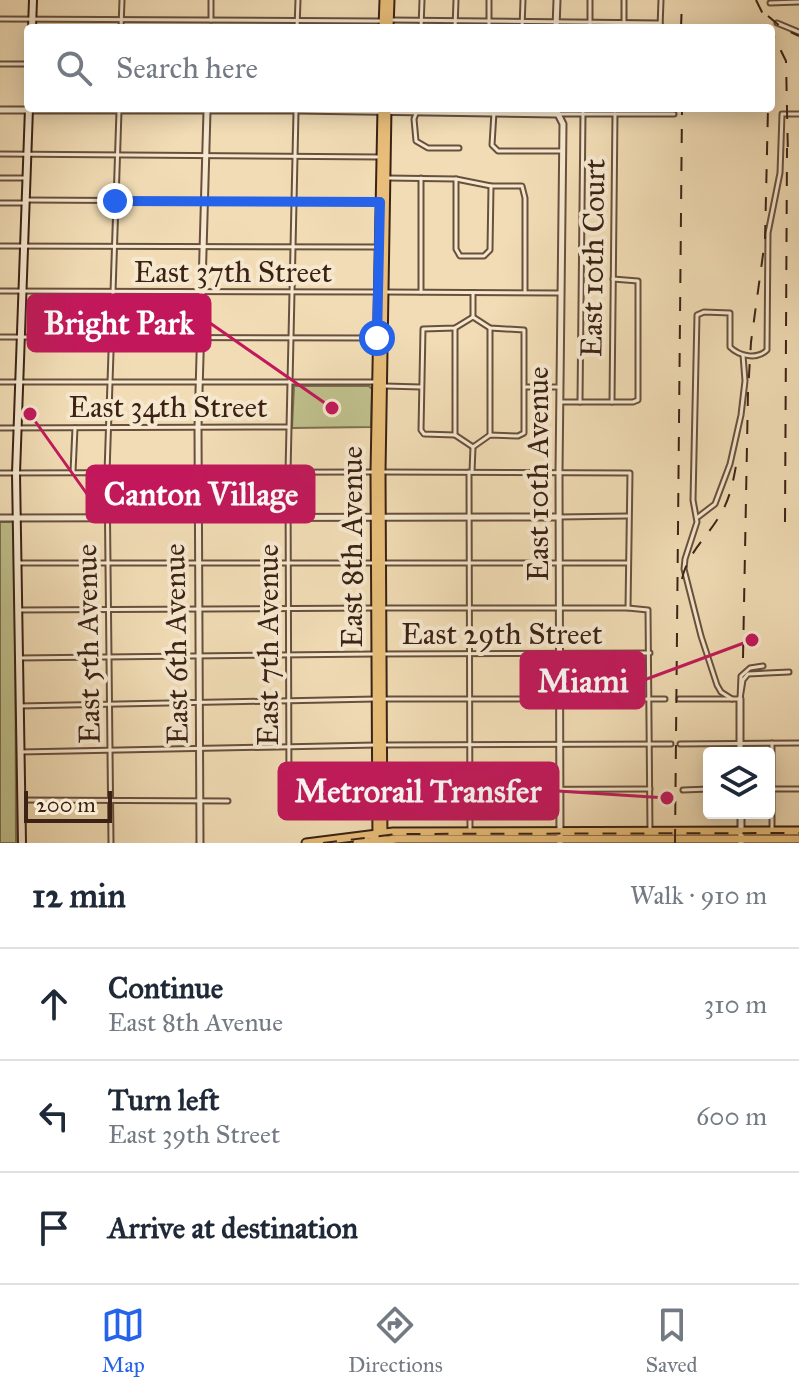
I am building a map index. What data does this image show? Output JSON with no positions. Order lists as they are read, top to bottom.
{
  "streets": {
    "main road": ["East 8th Avenue"],
    "street": [
      "East 10th Court",
      "East 37th Street",
      "East 34th Street",
      "East 10th Avenue",
      "East 29th Street",
      "East 5th Avenue",
      "East 6th Avenue",
      "East 7th Avenue"
    ]
  },
  "crossings": [
    ["East 37th Street", "East 10th Avenue"],
    ["East 37th Street", "East 8th Avenue"],
    ["East 37th Street", "East 5th Avenue"],
    ["East 37th Street", "East 6th Avenue"],
    ["East 37th Street", "East 7th Avenue"],
    ["East 34th Street", "East 5th Avenue"],
    ["East 34th Street", "East 6th Avenue"],
    ["East 34th Street", "East 7th Avenue"],
    ["East 10th Avenue", "East 29th Street"],
    ["East 8th Avenue", "East 29th Street"],
    ["East 8th Avenue", "East 7th Avenue"],
    ["East 29th Street", "East 5th Avenue"],
    ["East 29th Street", "East 6th Avenue"],
    ["East 29th Street", "East 7th Avenue"]
  ],
  "places": [
    "Bright Park",
    "Canton Village",
    "Miami",
    "Metrorail Transfer"
  ],
  "scale_bar": "200 m",
  "page": {
    "search": "Search here",
    "scale": "200 m",
    "heading": ["12 min", "Walk · 910 m"],
    "list": [
      ["Continue", "East 8th Avenue", "310 m"],
      ["Turn left", "East 39th Street", "600 m"],
      "Arrive at destination"
    ],
    "nav": ["Map", "Directions", "Saved"]
  }
}
